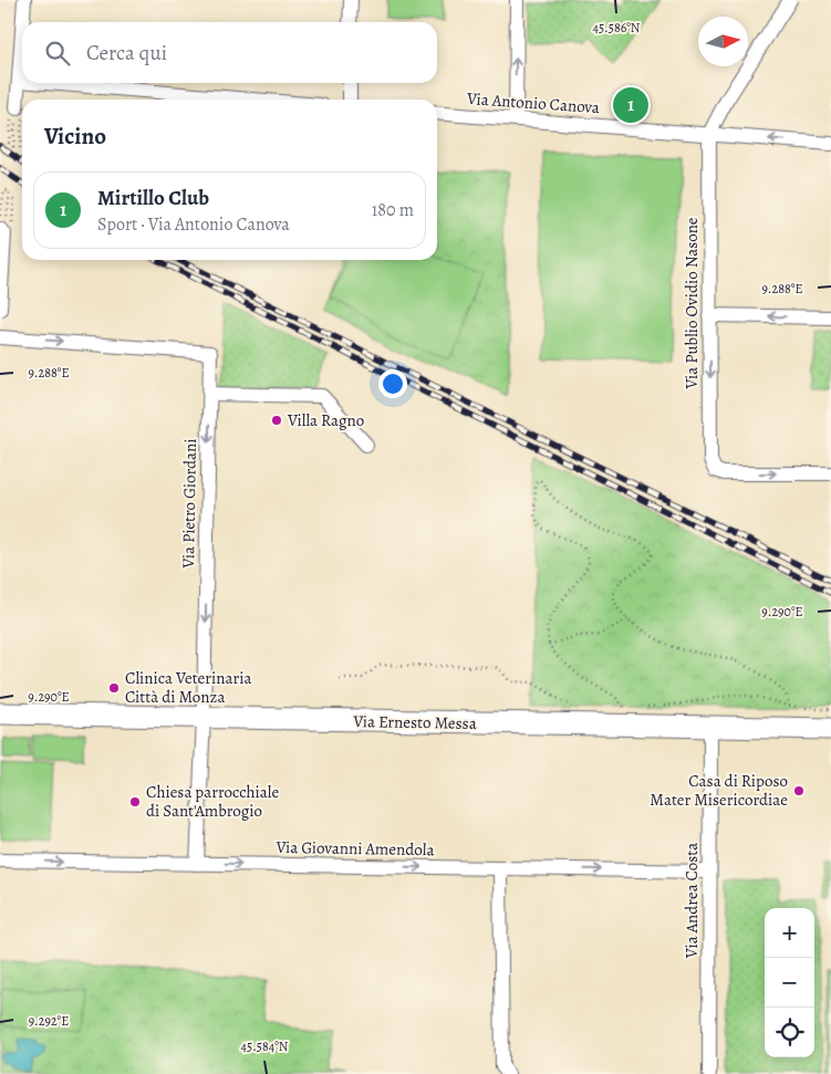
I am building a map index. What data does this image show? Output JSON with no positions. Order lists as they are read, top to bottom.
{
  "streets": {
    "street": [
      "Via Antonio Canova",
      "Via Publio Ovidio Nasone",
      "Via Pietro Giordani",
      "Via Ernesto Messa",
      "Via Giovanni Amendola",
      "Via Andrea Costa"
    ]
  },
  "crossings": [
    ["Via Antonio Canova", "Via Publio Ovidio Nasone"],
    ["Via Pietro Giordani", "Via Ernesto Messa"],
    ["Via Pietro Giordani", "Via Giovanni Amendola"],
    ["Via Ernesto Messa", "Via Andrea Costa"],
    ["Via Giovanni Amendola", "Via Andrea Costa"]
  ],
  "one_way": ["Via Giovanni Amendola"],
  "places": [
    "Villa Ragno",
    "Clinica Veterinaria Città di Monza",
    "Casa di Riposo Mater Misericordiae",
    "Chiesa parrocchiale di Sant'Ambrogio"
  ],
  "north": "right",
  "page": {
    "search": "Cerca qui",
    "pins": "1",
    "heading": "Vicino",
    "list": [
      {
        "mark": "1",
        "name": "Mirtillo Club",
        "note": "Sport · Via Antonio Canova",
        "value": "180 m"
      }
    ],
    "map_buttons": ["+", "−"]
  },
  "coordinates": [
    "45.586°N",
    "9.288°E",
    "9.290°E",
    "9.292°E",
    "45.584°N"
  ]
}
